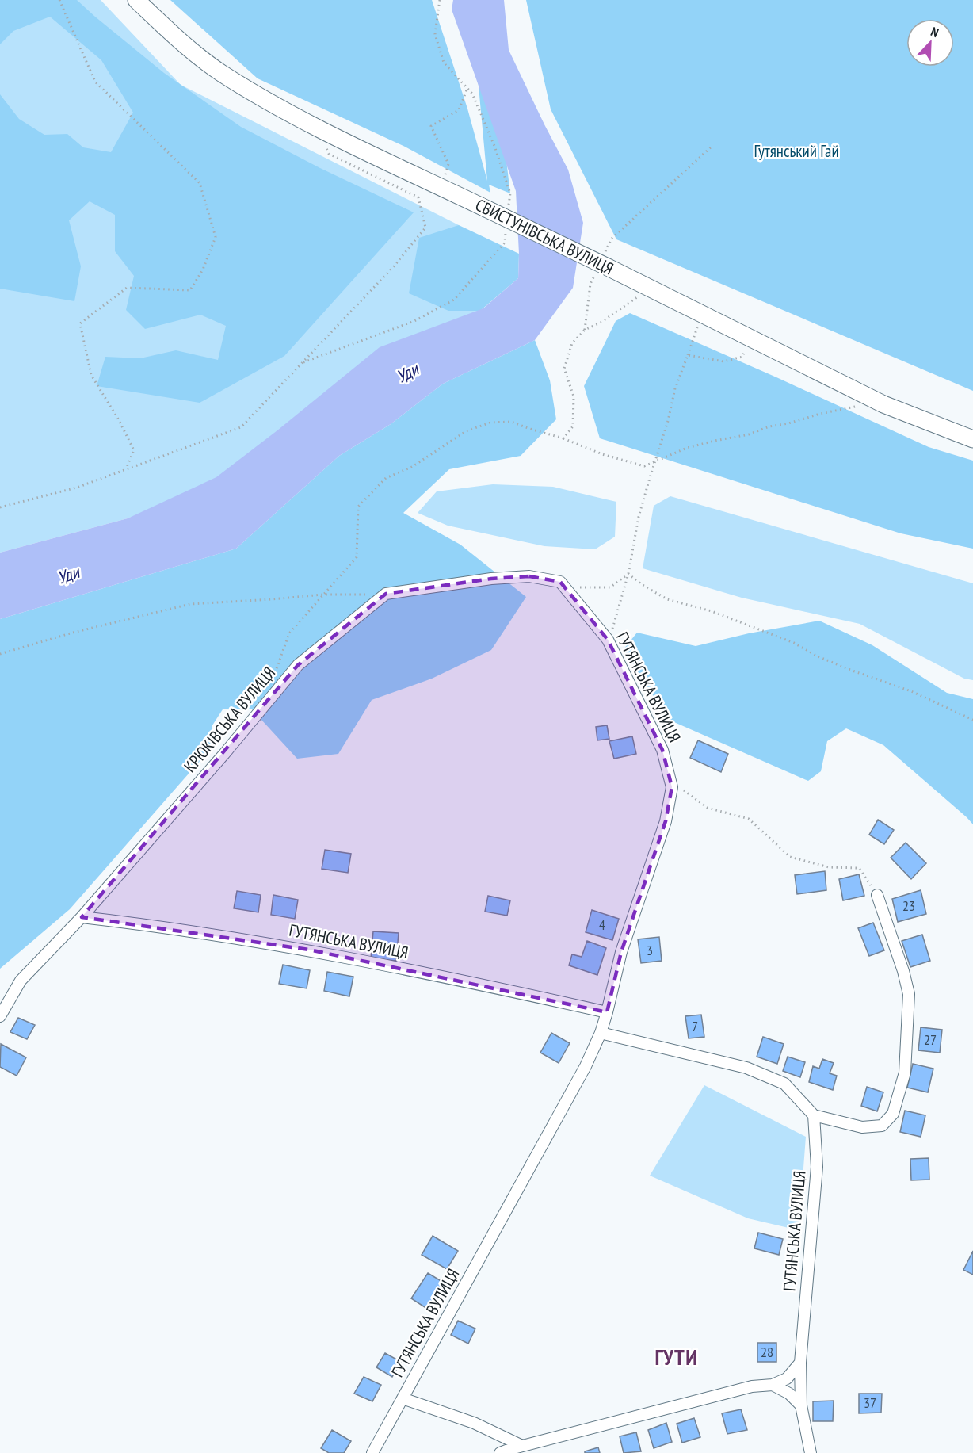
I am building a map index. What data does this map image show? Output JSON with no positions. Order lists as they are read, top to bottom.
{
  "streets": {
    "main road": ["СВИСТУНІВСЬКА ВУЛИЦЯ"],
    "street": ["ГУТЯНСЬКА ВУЛИЦЯ", "КРЮКІВСЬКА ВУЛИЦЯ"]
  },
  "crossings": [
    ["ГУТЯНСЬКА ВУЛИЦЯ", "КРЮКІВСЬКА ВУЛИЦЯ"]
  ],
  "districts": ["ГУТИ"],
  "water": ["Уди"],
  "parks": ["Гутянський Гай"],
  "house_numbers": [
    "23",
    "4",
    "3",
    "7",
    "27",
    "28",
    "37"
  ],
  "north": "top right"
}
